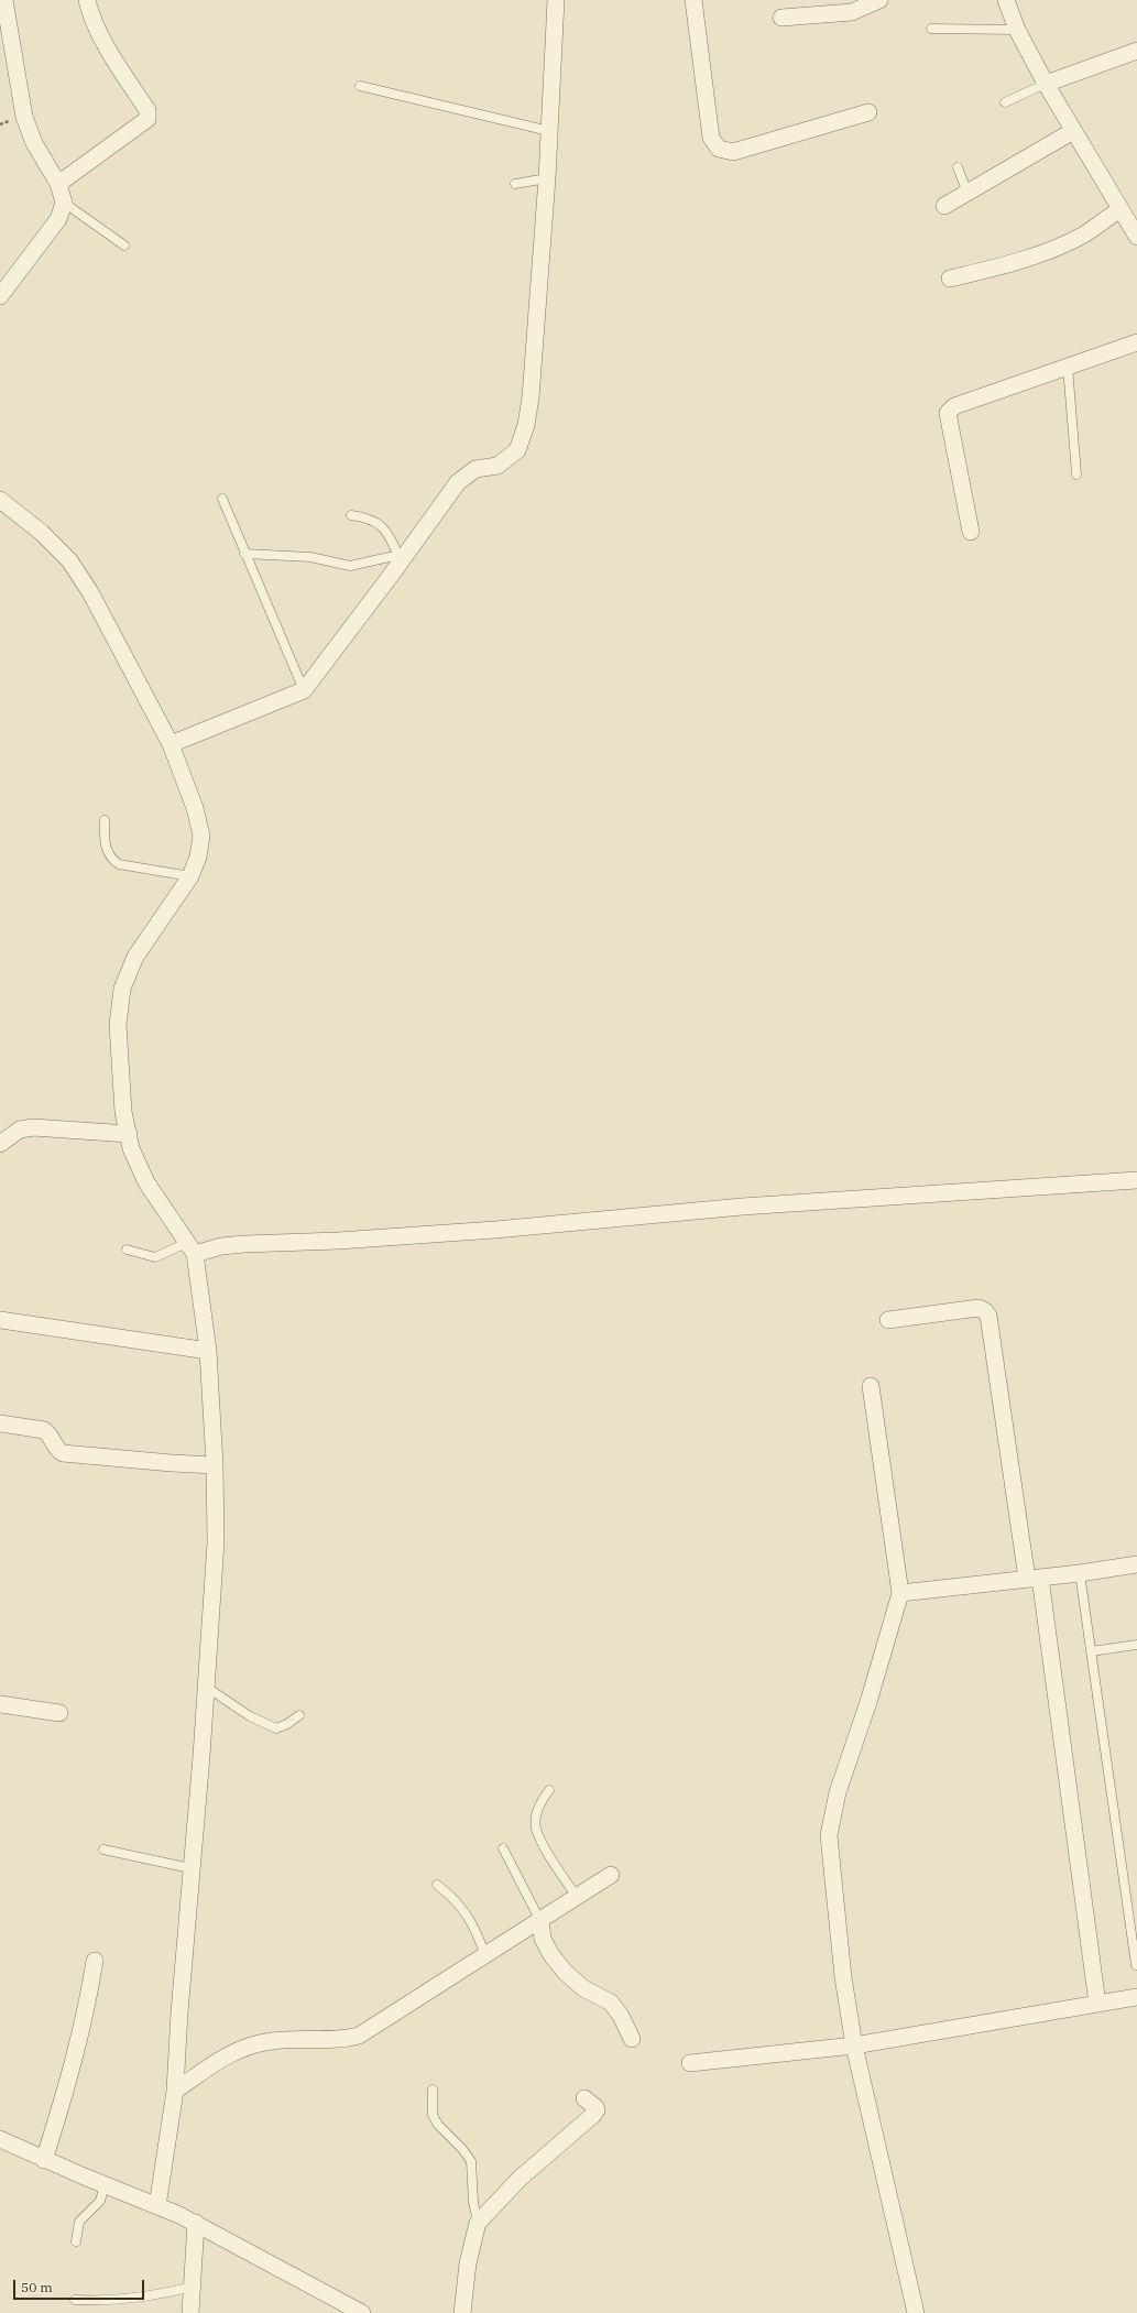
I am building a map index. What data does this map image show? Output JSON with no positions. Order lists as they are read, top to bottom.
{
  "scale_bar": "50 m"
}
